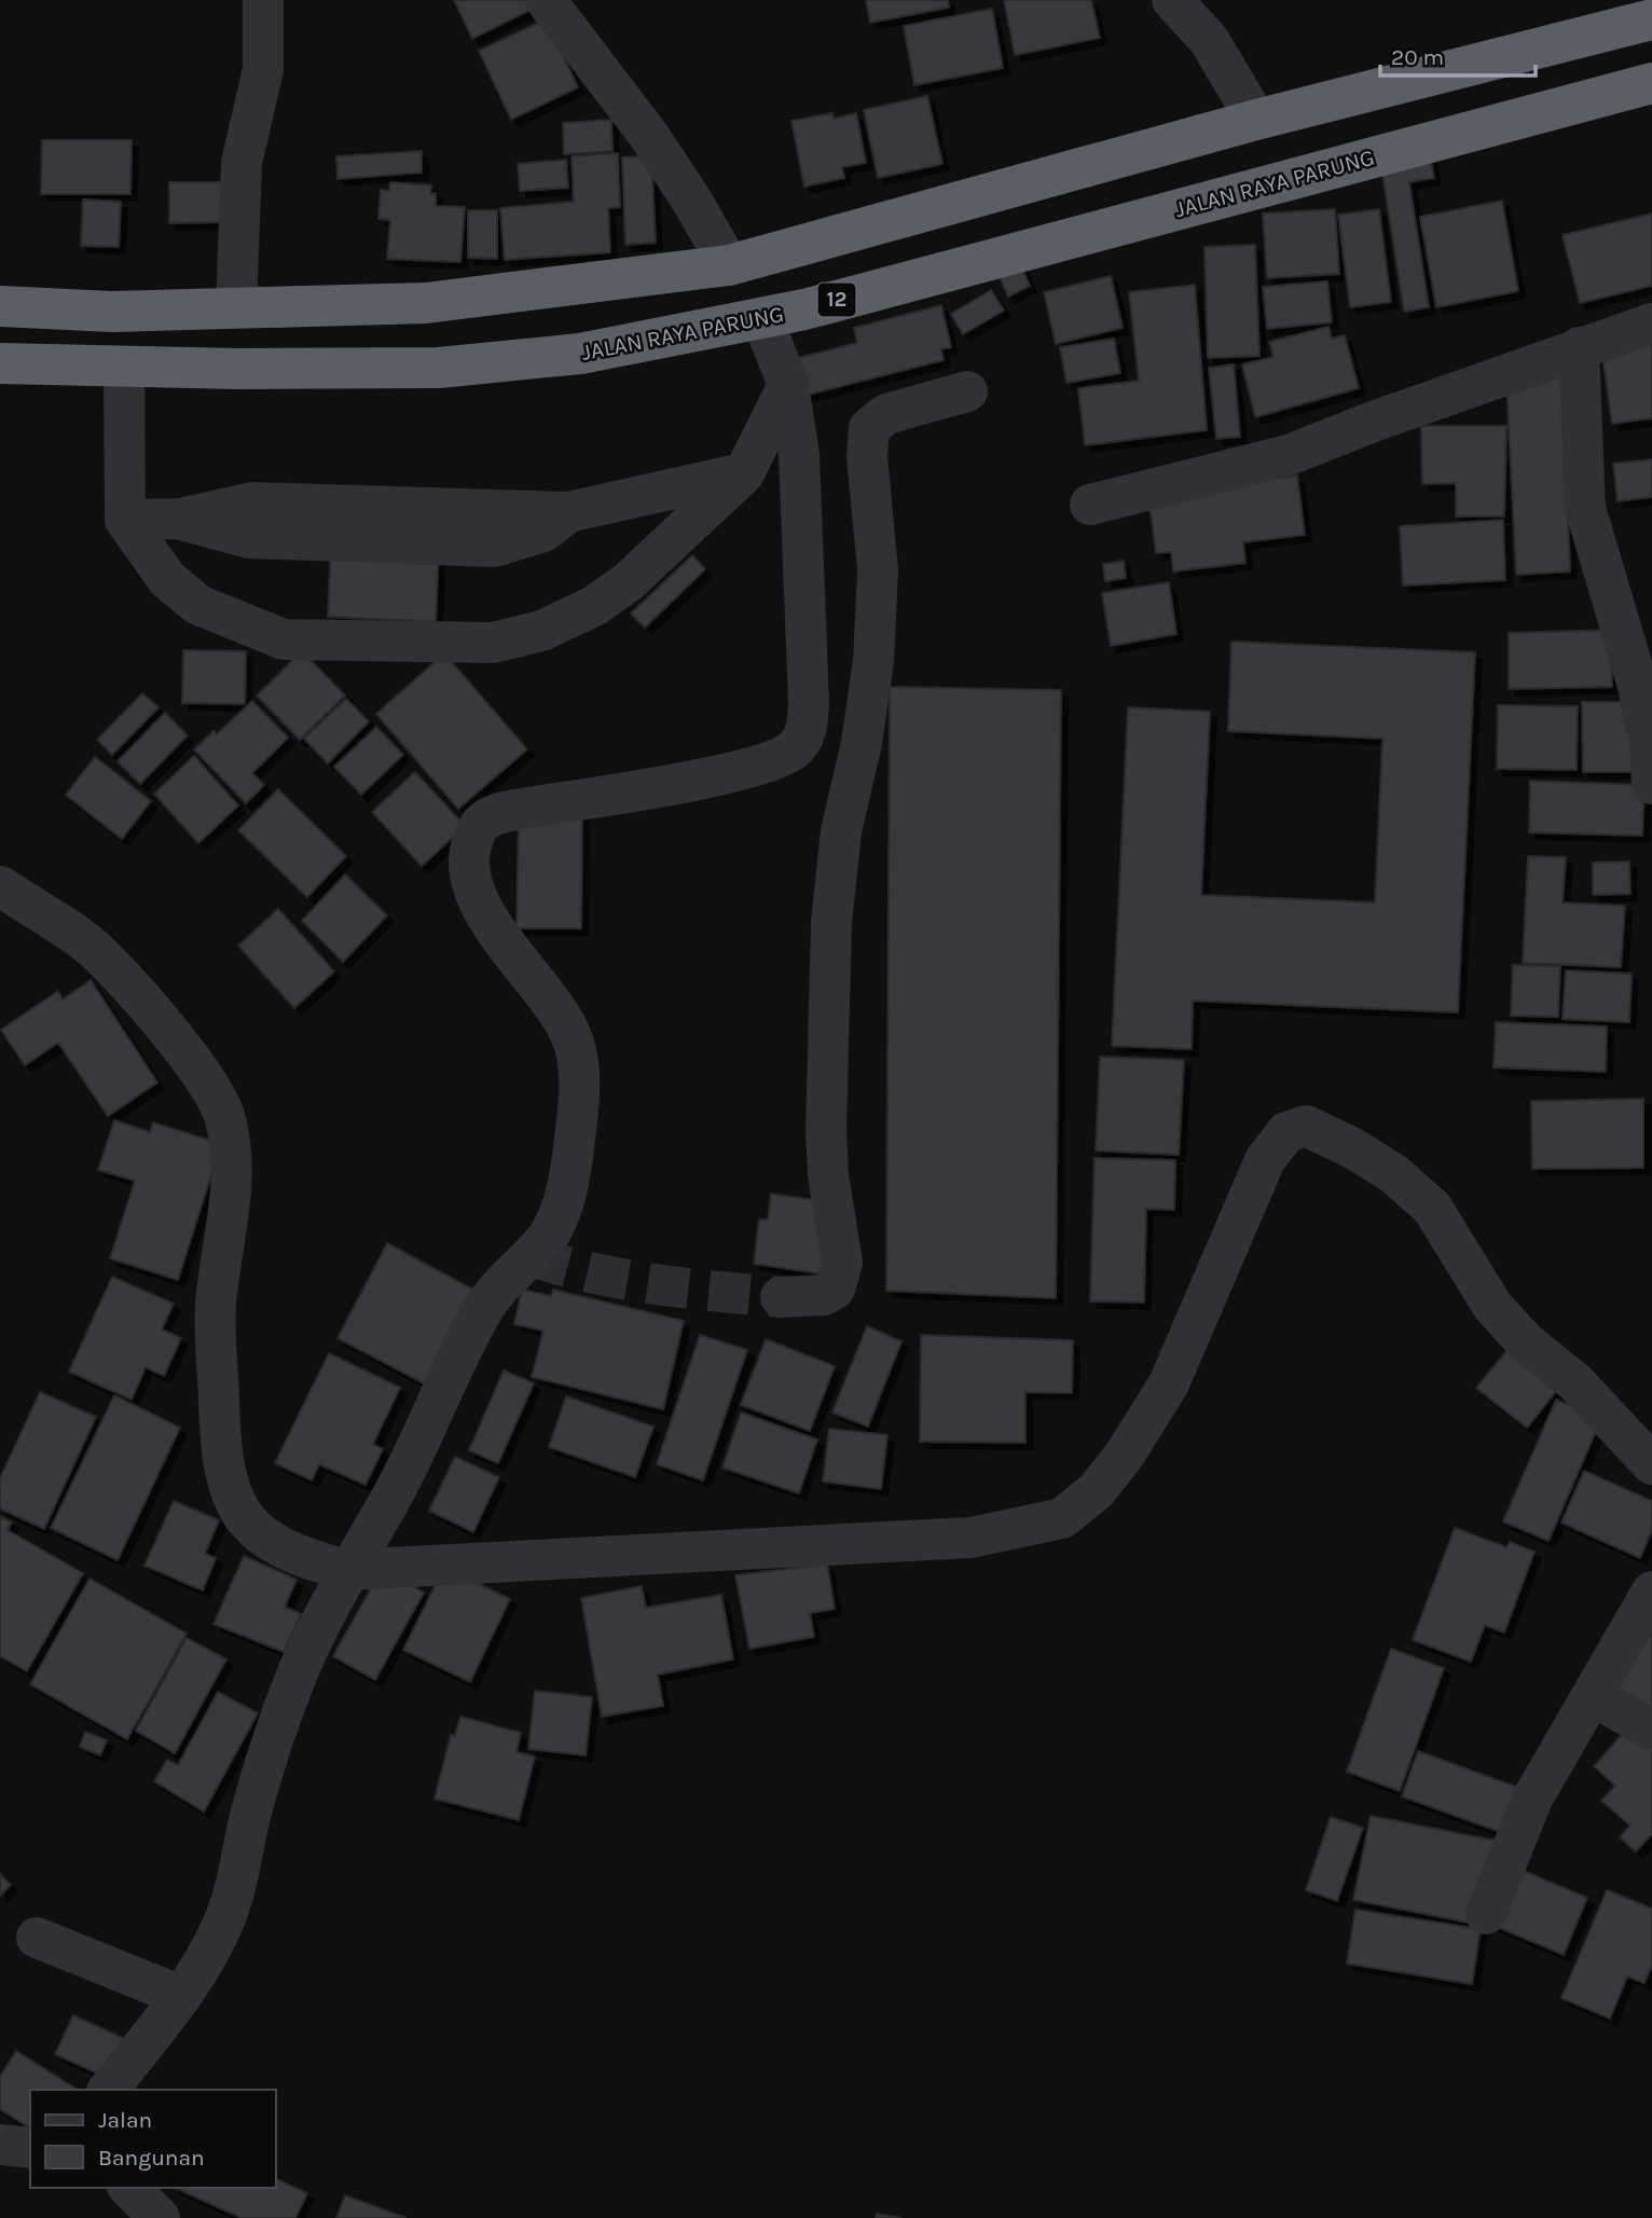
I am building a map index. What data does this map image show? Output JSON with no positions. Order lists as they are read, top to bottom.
{
  "streets": {
    "highway": ["JALAN RAYA PARUNG", "12"]
  },
  "legend": ["Jalan", "Bangunan"],
  "scale_bar": "20 m"
}
